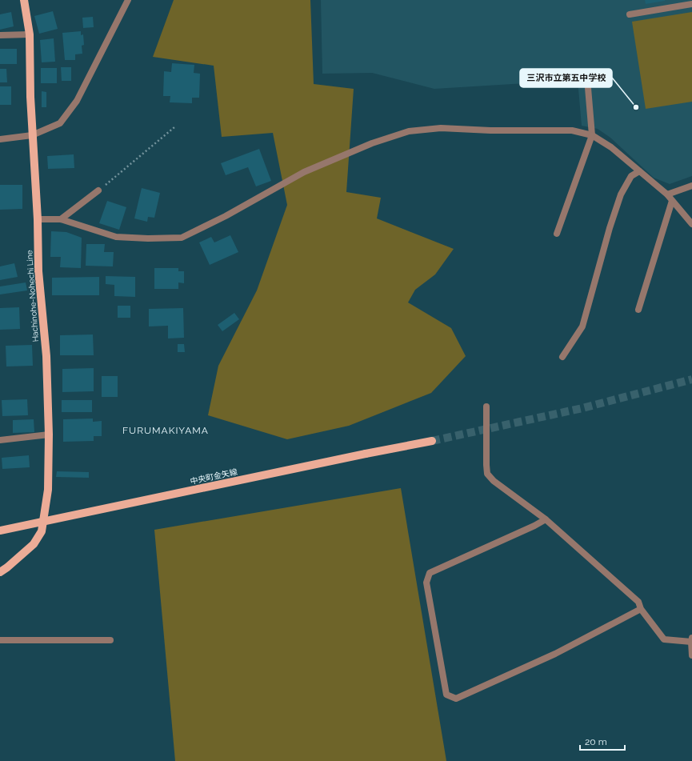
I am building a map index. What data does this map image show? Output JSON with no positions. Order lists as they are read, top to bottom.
{
  "streets": {
    "main road": ["Hachinohe-Nohechi Line", "中央町金矢線"]
  },
  "districts": ["FURUMAKIYAMA"],
  "places": ["三沢市立第五中学校"],
  "scale_bar": "20 m"
}
